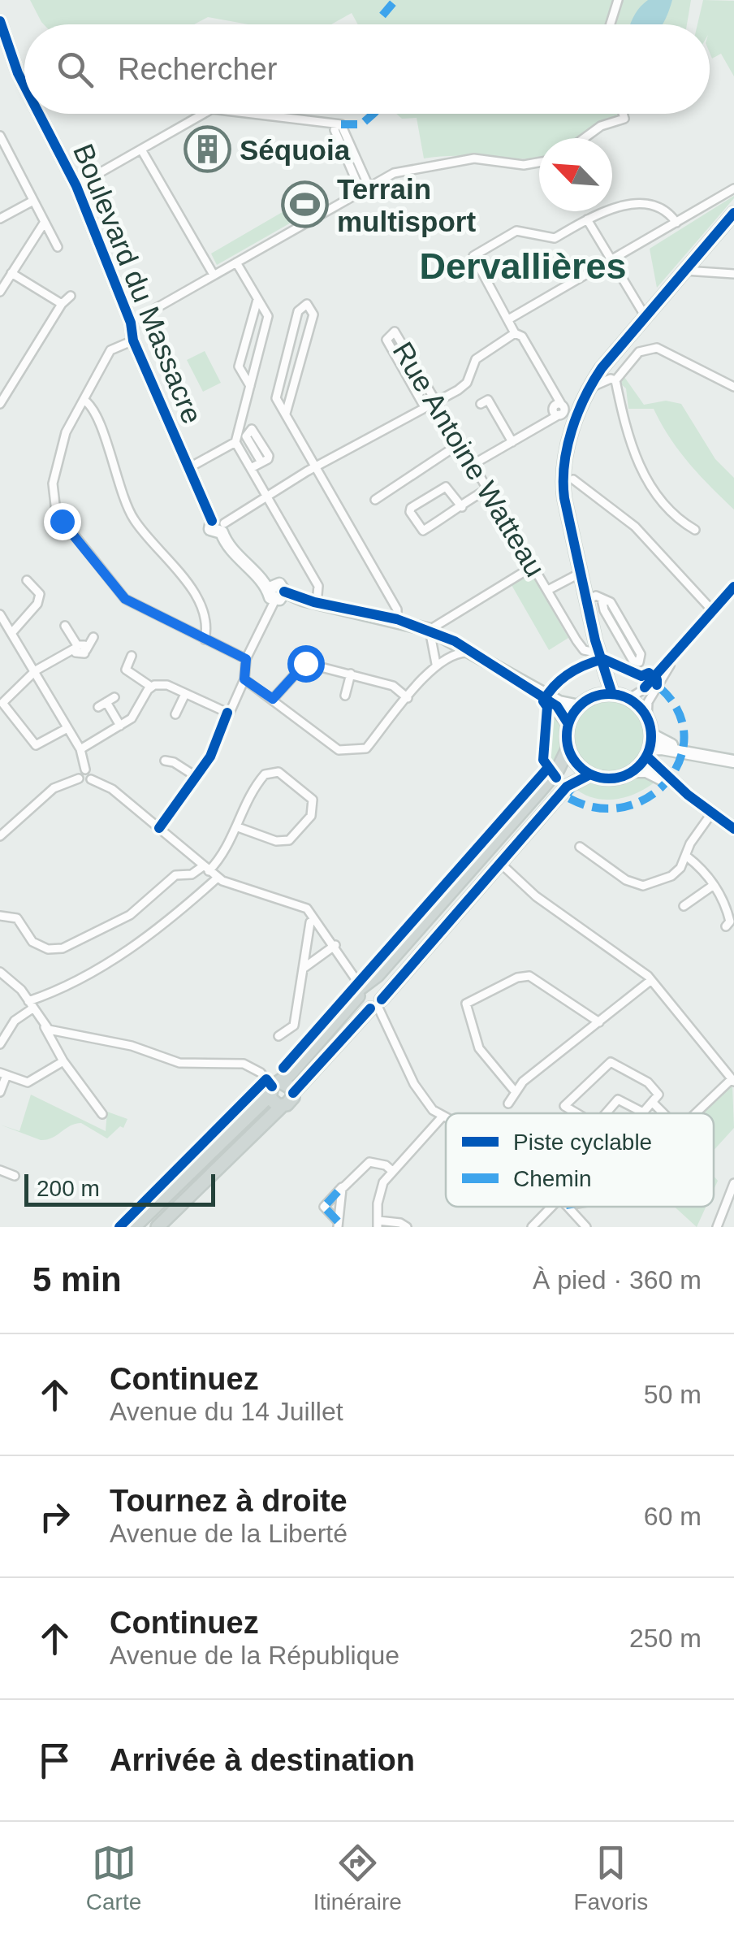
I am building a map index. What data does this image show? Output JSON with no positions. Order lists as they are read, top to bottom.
{
  "streets": {
    "main road": ["Boulevard du Massacre"],
    "street": ["Rue Antoine Watteau"]
  },
  "districts": ["Dervallières"],
  "places": {
    "building": ["Séquoia"],
    "sports": ["Terrain multisport"]
  },
  "legend": ["Piste cyclable", "Chemin"],
  "scale_bar": "200 m",
  "north": "top left",
  "page": {
    "search": "Rechercher",
    "scale": "200 m",
    "heading": ["5 min", "À pied · 360 m"],
    "list": [
      ["Continuez", "Avenue du 14 Juillet", "50 m"],
      ["Tournez à droite", "Avenue de la Liberté", "60 m"],
      ["Continuez", "Avenue de la République", "250 m"],
      "Arrivée à destination"
    ],
    "nav": ["Carte", "Itinéraire", "Favoris"]
  }
}
